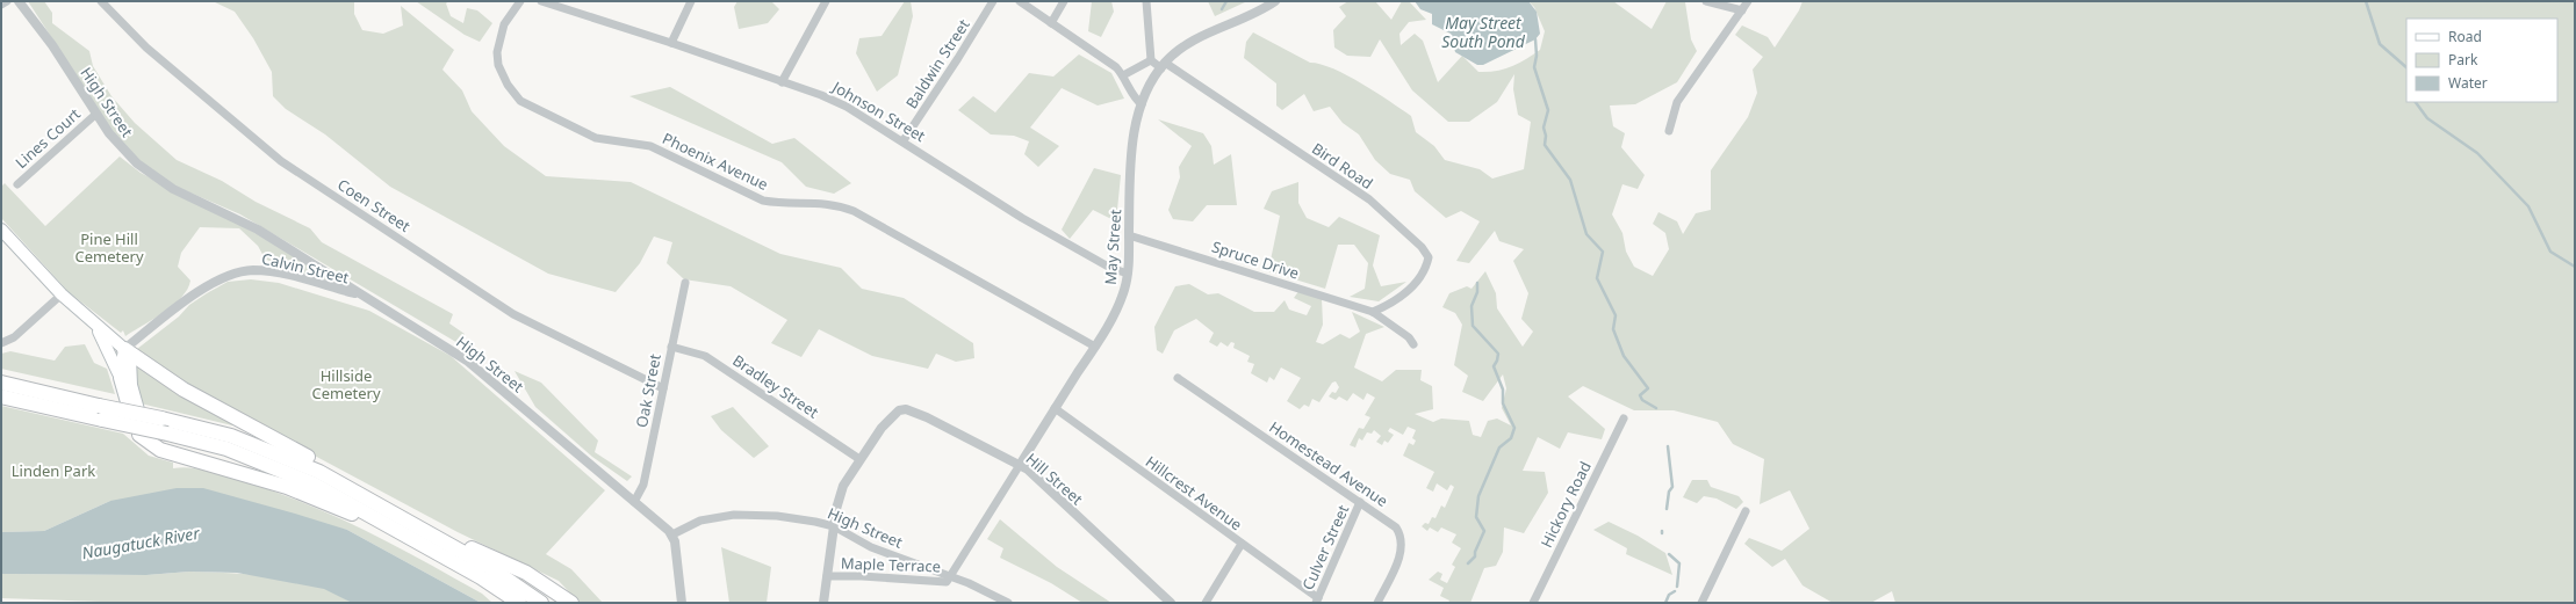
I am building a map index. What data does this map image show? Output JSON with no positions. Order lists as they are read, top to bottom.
{
  "streets": {
    "street": [
      "Baldwin Street",
      "High Street",
      "Johnson Street",
      "Lines Court",
      "Phoenix Avenue",
      "Bird Road",
      "Coen Street",
      "May Street",
      "Spruce Drive",
      "Calvin Street",
      "Bradley Street",
      "Oak Street",
      "Homestead Avenue",
      "Hill Street",
      "Hillcrest Avenue",
      "Hickory Road",
      "Culver Street",
      "Maple Terrace"
    ]
  },
  "crossings": [
    ["Baldwin Street", "Johnson Street"],
    ["High Street", "Lines Court"],
    ["High Street", "May Street"],
    ["High Street", "Calvin Street"],
    ["High Street", "Oak Street"],
    ["High Street", "Maple Terrace"],
    ["Johnson Street", "May Street"],
    ["Phoenix Avenue", "May Street"],
    ["Bird Road", "May Street"],
    ["Bird Road", "Spruce Drive"],
    ["Coen Street", "Oak Street"],
    ["May Street", "Spruce Drive"],
    ["May Street", "Hill Street"],
    ["May Street", "Hillcrest Avenue"],
    ["May Street", "Maple Terrace"],
    ["Bradley Street", "Oak Street"],
    ["Bradley Street", "Hill Street"],
    ["Homestead Avenue", "Culver Street"],
    ["Hillcrest Avenue", "Culver Street"]
  ],
  "water": ["May Street South Pond", "Naugatuck River"],
  "parks": ["Pine Hill Cemetery", "Hillside Cemetery", "Linden Park"],
  "legend": ["Road", "Park", "Water"]
}
